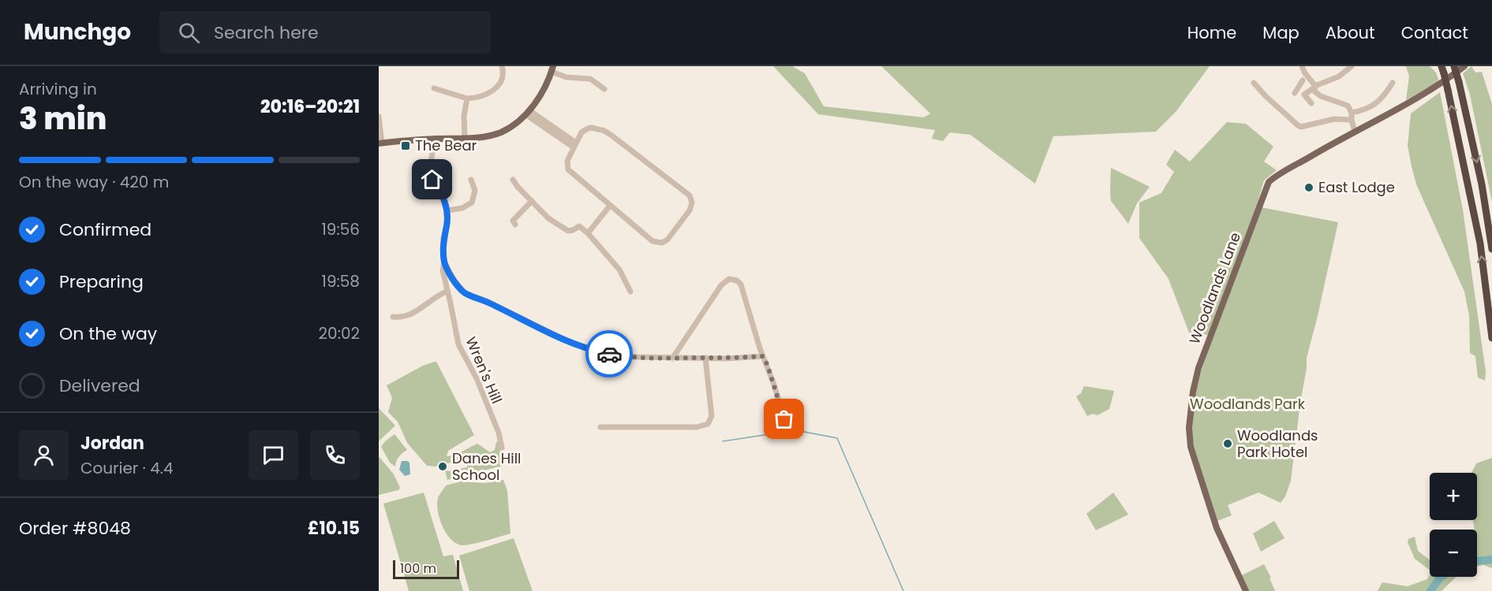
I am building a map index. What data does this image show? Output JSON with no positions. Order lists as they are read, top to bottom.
{
  "streets": {
    "main road": ["Woodlands Lane"],
    "street": ["Wren's Hill"]
  },
  "parks": ["Woodlands Park"],
  "places": {
    "transit": ["The Bear"],
    "other": ["East Lodge", "Woodlands Park Hotel", "Danes Hill School"]
  },
  "scale_bar": "100 m",
  "page": {
    "header": "Munchgo",
    "search": "Search here",
    "nav": [
      "Home",
      "Map",
      "About",
      "Contact"
    ],
    "heading": ["3 min", "Arriving in", "20:16–20:21"],
    "panel": [
      "Jordan",
      "Courier · 4.4",
      "Order #8048",
      "£10.15"
    ],
    "bar": "On the way · 420 m",
    "list": [
      ["Confirmed", "19:56"],
      ["Preparing", "19:58"],
      ["On the way", "20:02"],
      "Delivered"
    ],
    "map_buttons": ["+", "−"],
    "scale": "100 m"
  }
}
